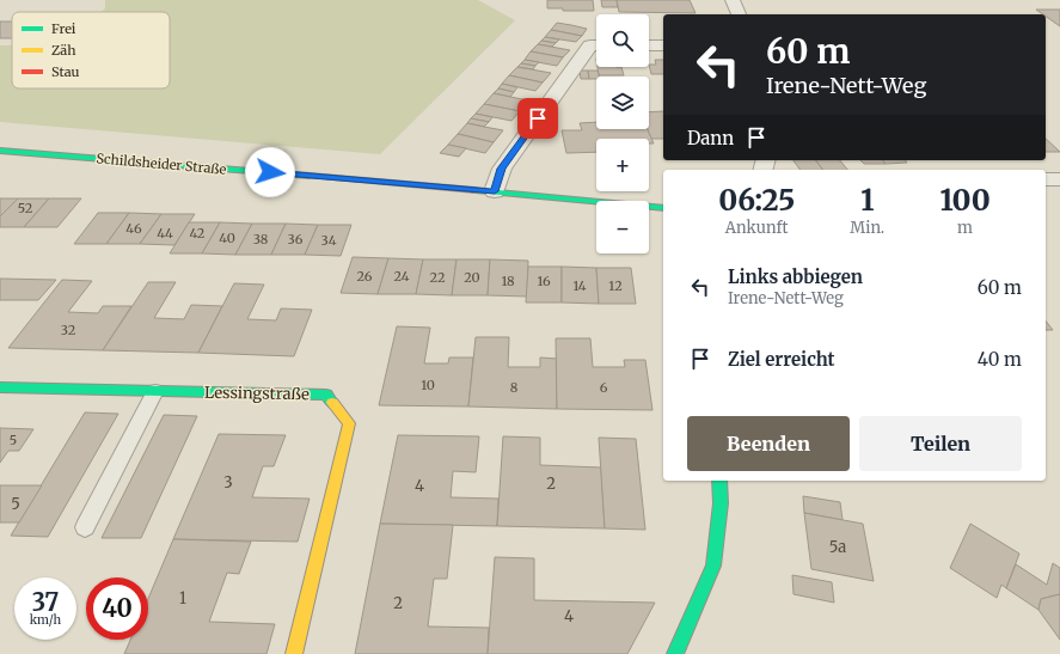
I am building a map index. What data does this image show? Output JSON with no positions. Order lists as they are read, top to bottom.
{
  "streets": {
    "street": ["Schildsheider Straße", "Lessingstraße"]
  },
  "house_numbers": [
    "52",
    "46",
    "44",
    "42",
    "40",
    "38",
    "36",
    "34",
    "26",
    "24",
    "22",
    "20",
    "18",
    "16",
    "14",
    "12",
    "32",
    "10",
    "8",
    "6",
    "5",
    "3",
    "2",
    "4",
    "5",
    "5a",
    "1",
    "2",
    "4"
  ],
  "legend": ["Frei", "Zäh", "Stau"],
  "page": {
    "map_buttons": ["+", "−"],
    "turn": ["60 m", "Irene-Nett-Weg"],
    "then": "Dann",
    "eta": [
      "06:25",
      "Ankunft",
      "1",
      "Min.",
      "100",
      "m"
    ],
    "list": [
      {
        "name": "Links abbiegen",
        "note": "Irene-Nett-Weg",
        "value": "60 m"
      },
      {
        "name": "Ziel erreicht",
        "value": "40 m"
      }
    ],
    "buttons": ["Beenden", "Teilen"],
    "speed": "37 km/h",
    "limit": "40"
  }
}
